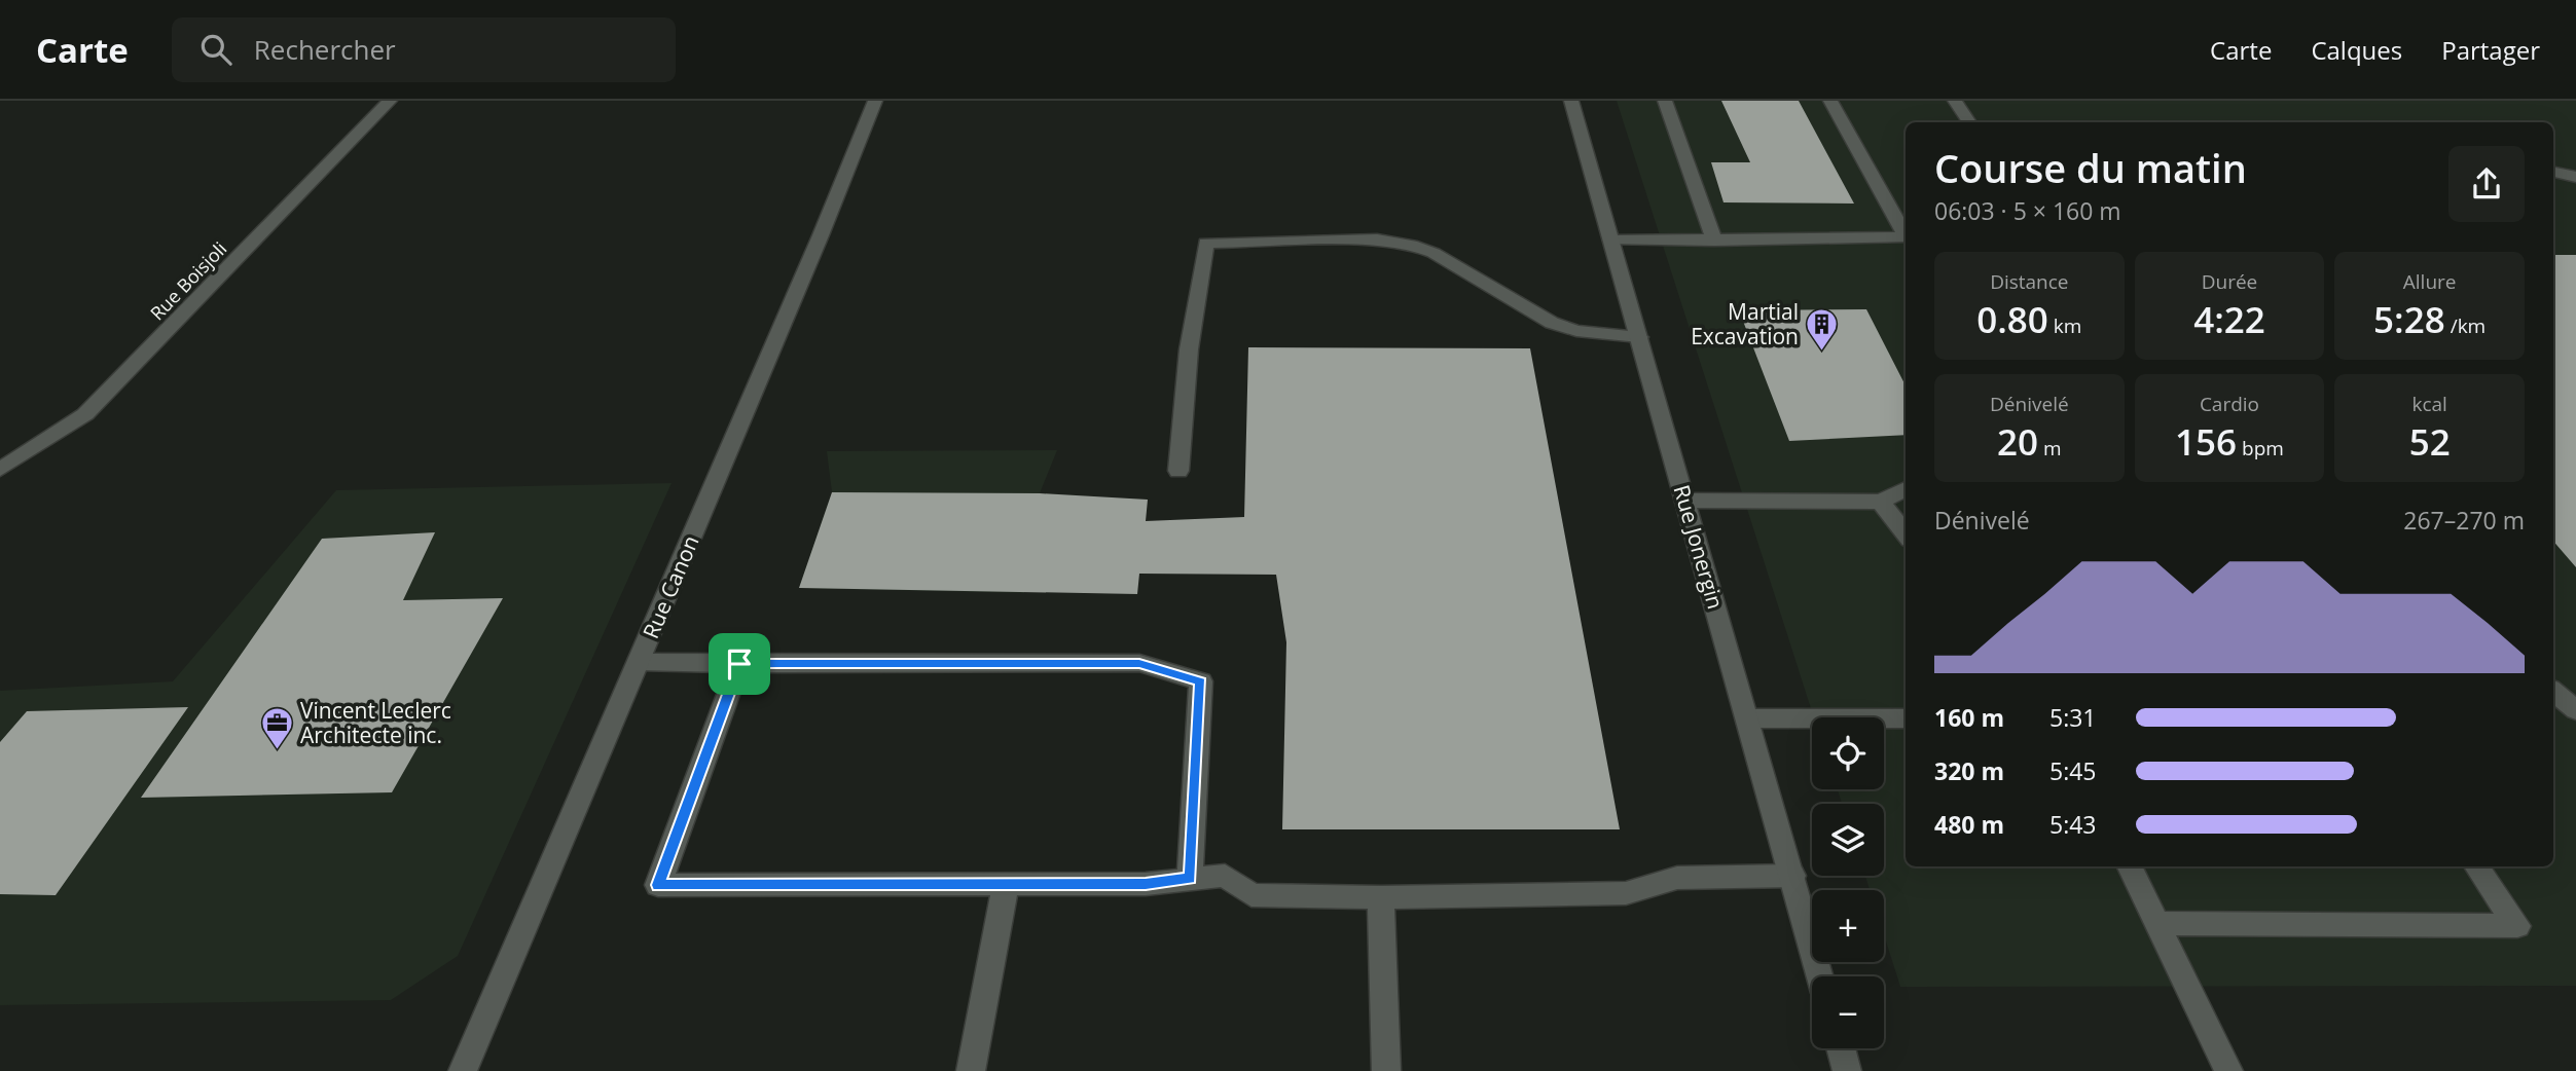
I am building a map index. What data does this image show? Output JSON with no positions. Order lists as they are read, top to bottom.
{
  "streets": {
    "street": ["Rue Boisjoli", "Rue Jonergin", "Rue Canon"]
  },
  "places": {
    "building": ["Martial Excavation"],
    "office": ["Vincent Leclerc Architecte inc."]
  },
  "page": {
    "header": "Carte",
    "search": "Rechercher",
    "nav": ["Carte", "Calques", "Partager"],
    "heading": ["Course du matin", "06:03 · 5 × 160 m"],
    "stats": [
      ["Distance", "0.80 km"],
      ["Durée", "4:22"],
      ["Allure", "5:28 /km"],
      ["Dénivelé", "20 m"],
      ["Cardio", "156 bpm"],
      ["kcal", "52"]
    ],
    "chart": ["Dénivelé", "267–270 m"],
    "list": [
      {
        "name": "160 m",
        "note": "5:31"
      },
      {
        "name": "320 m",
        "note": "5:45"
      },
      {
        "name": "480 m",
        "note": "5:43"
      }
    ],
    "map_buttons": ["+", "−"]
  }
}
